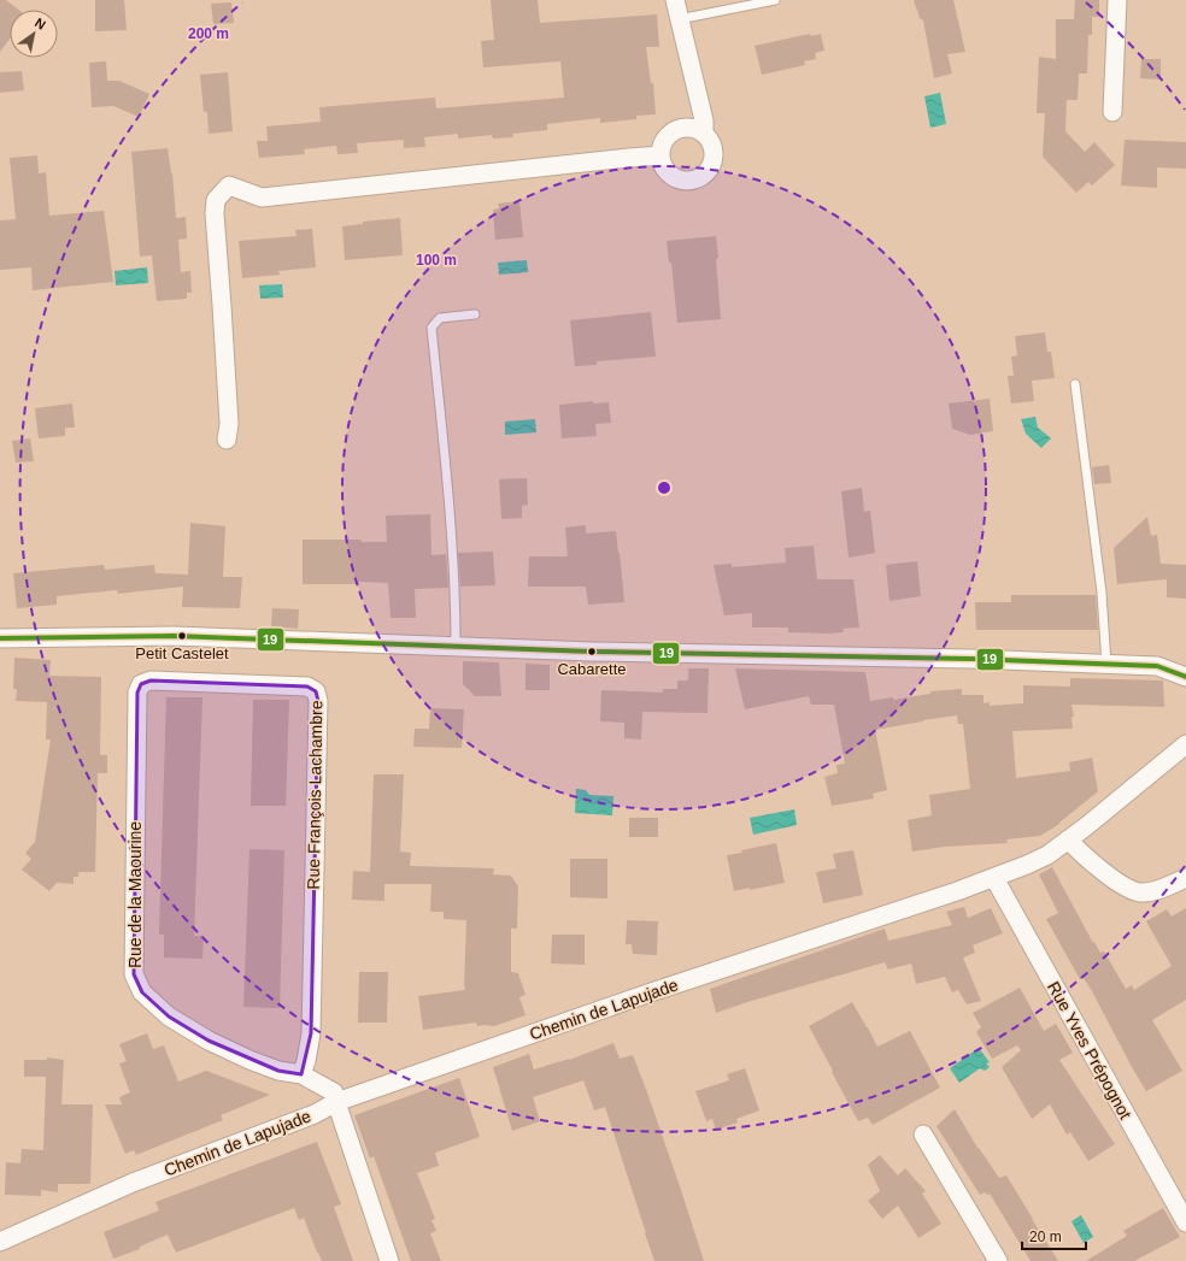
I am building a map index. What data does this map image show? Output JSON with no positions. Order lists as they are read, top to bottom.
{
  "streets": {
    "street": [
      "Rue François Lachambre",
      "Rue de la Maourine",
      "Chemin de Lapujade",
      "Rue Yves Prépognot"
    ]
  },
  "crossings": [
    ["Rue François Lachambre", "Rue de la Maourine"],
    ["Rue de la Maourine", "Chemin de Lapujade"],
    ["Chemin de Lapujade", "Rue Yves Prépognot"]
  ],
  "places": ["Petit Castelet", "Cabarette"],
  "lines": ["transit line 19"],
  "scale_bar": "20 m",
  "north": "top right",
  "rings": ["200 m", "100 m"]
}
